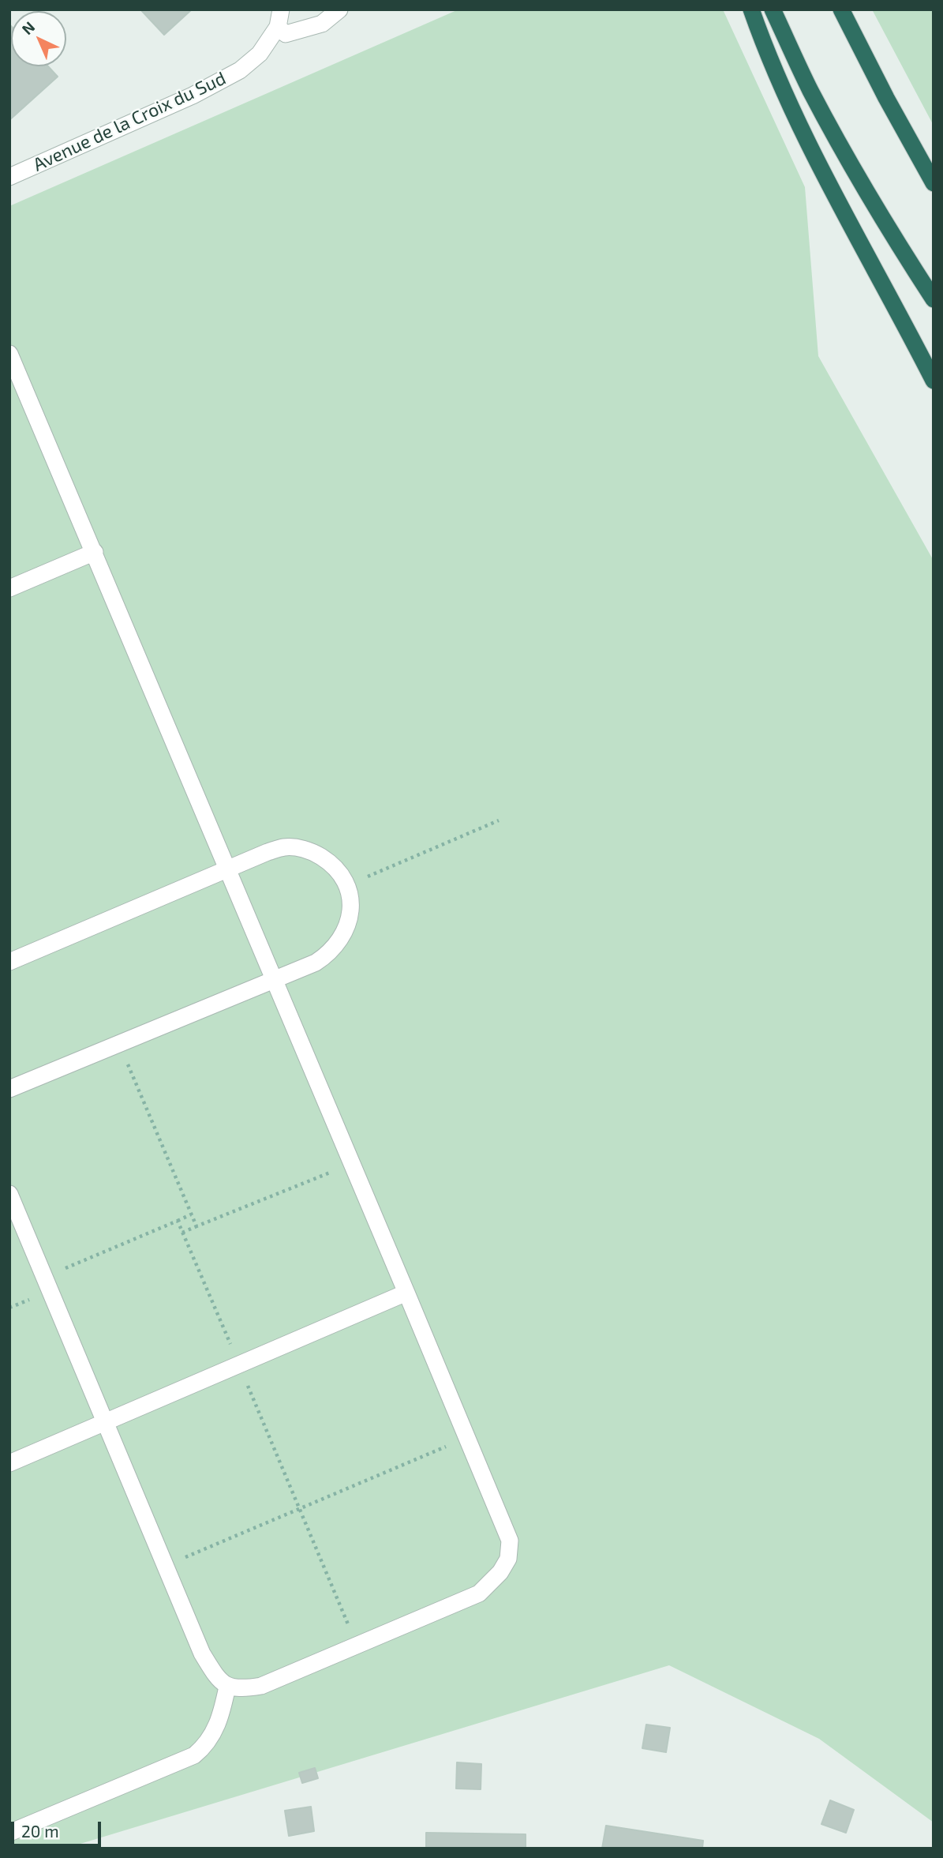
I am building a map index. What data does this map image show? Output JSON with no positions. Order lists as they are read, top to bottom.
{
  "streets": {
    "street": ["Avenue de la Croix du Sud"]
  },
  "scale_bar": "20 m",
  "north": "top left"
}
